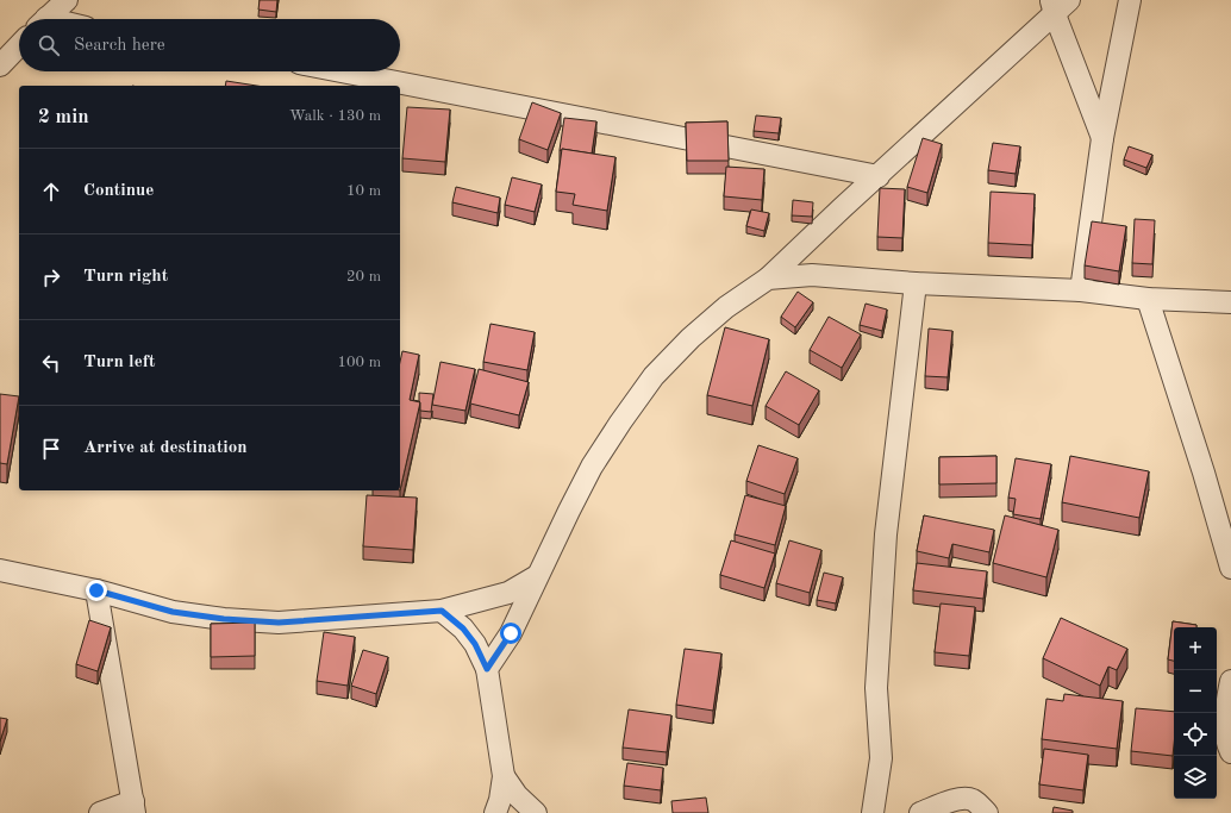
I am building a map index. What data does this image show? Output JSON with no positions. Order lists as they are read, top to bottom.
{
  "page": {
    "search": "Search here",
    "heading": ["2 min", "Walk · 130 m"],
    "list": [
      ["Continue", "10 m"],
      ["Turn right", "20 m"],
      ["Turn left", "100 m"],
      "Arrive at destination"
    ],
    "map_buttons": ["+", "−"]
  }
}
